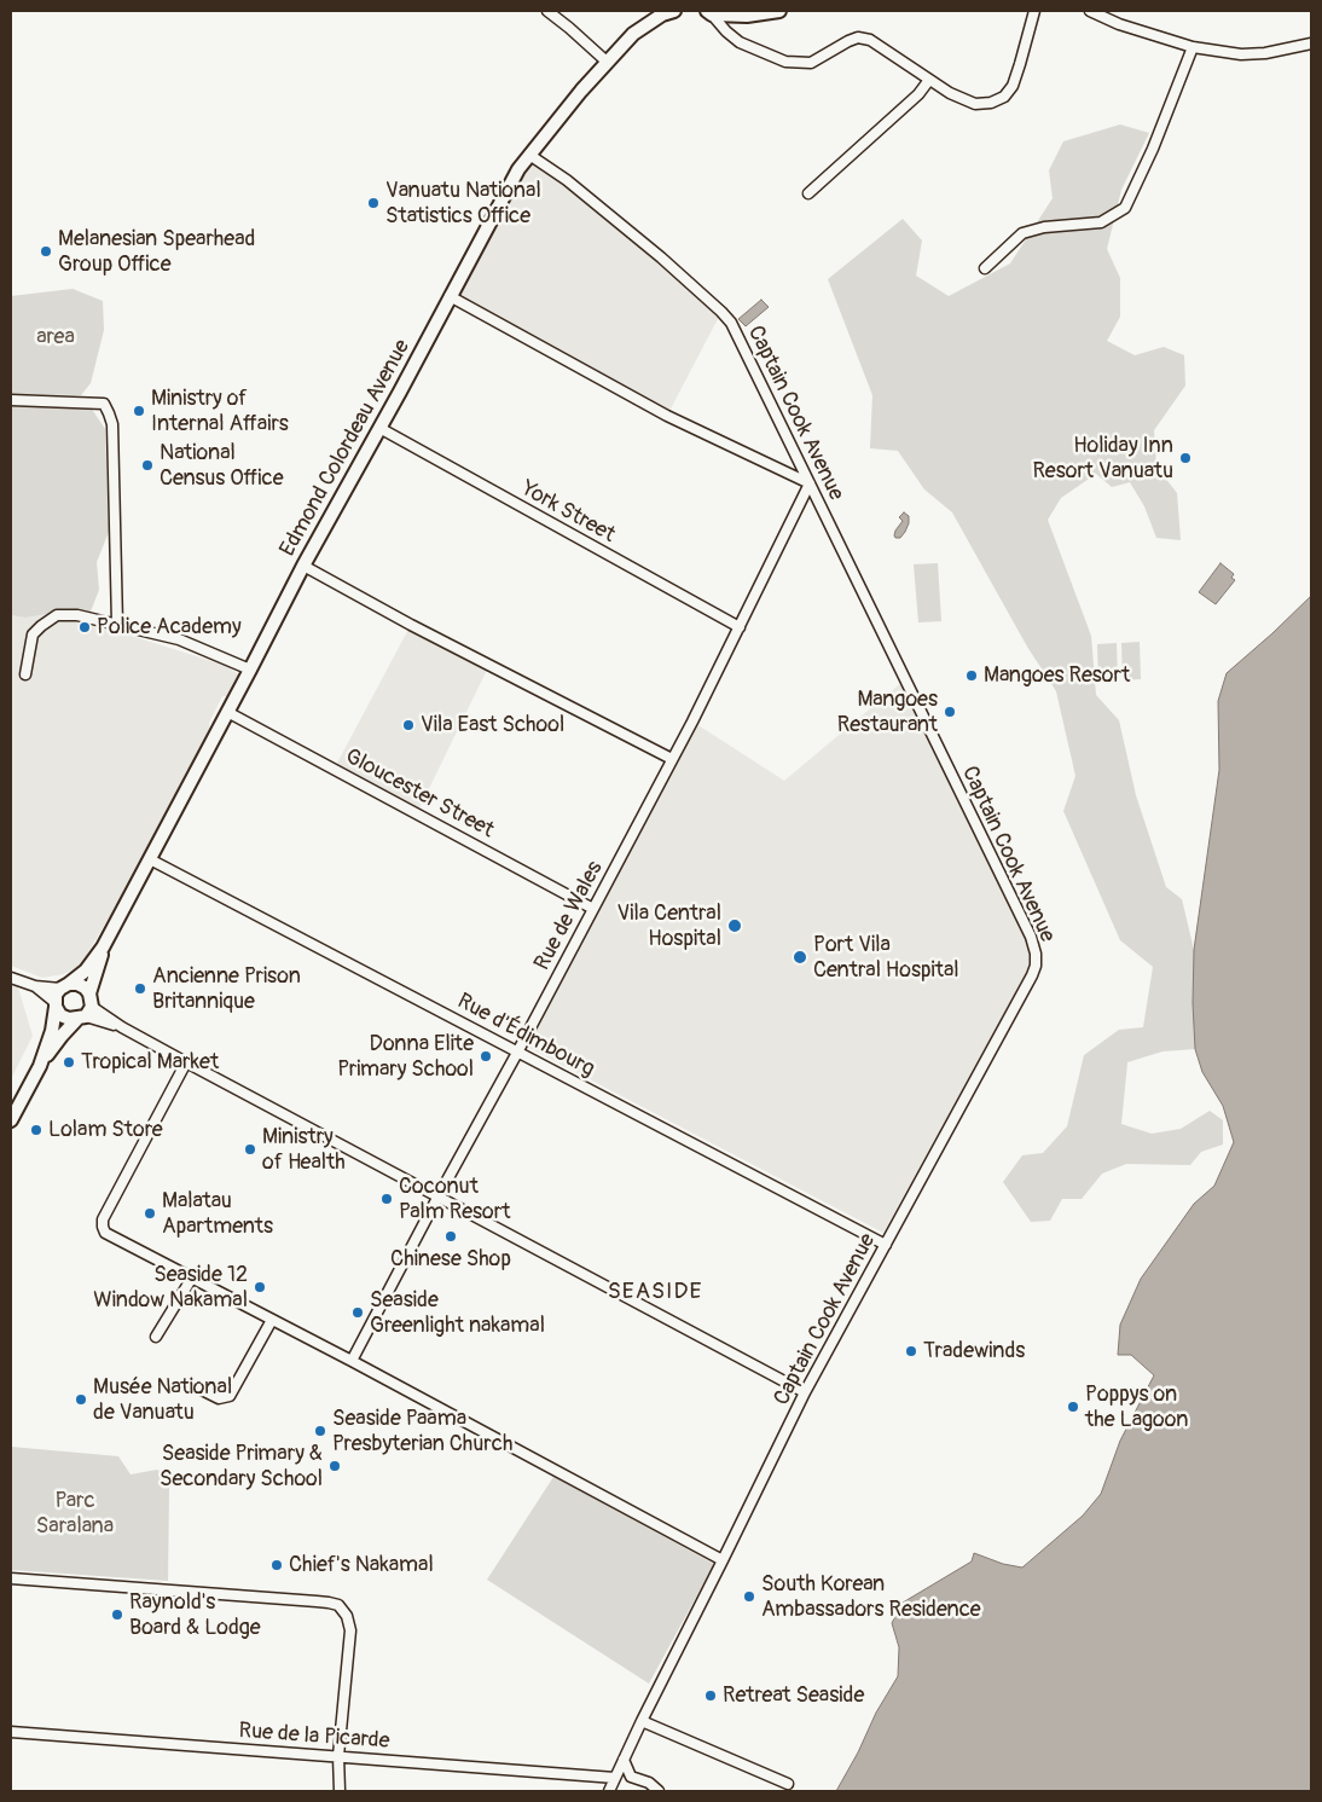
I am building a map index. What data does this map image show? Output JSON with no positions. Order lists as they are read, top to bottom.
{
  "streets": {
    "street": [
      "Captain Cook Avenue",
      "Edmond Colordeau Avenue",
      "York Street",
      "Gloucester Street",
      "Rue de Wales",
      "Rue d'Édimbourg",
      "Rue de la Picarde"
    ]
  },
  "crossings": [
    ["Captain Cook Avenue", "Edmond Colordeau Avenue"],
    ["Captain Cook Avenue", "Rue de Wales"],
    ["Captain Cook Avenue", "Rue d'Édimbourg"],
    ["Captain Cook Avenue", "Rue de la Picarde"],
    ["Edmond Colordeau Avenue", "York Street"],
    ["Edmond Colordeau Avenue", "Gloucester Street"],
    ["Edmond Colordeau Avenue", "Rue d'Édimbourg"],
    ["York Street", "Rue de Wales"],
    ["Gloucester Street", "Rue de Wales"],
    ["Rue de Wales", "Rue d'Édimbourg"]
  ],
  "districts": ["SEASIDE"],
  "parks": ["area", "Parc Saralana"],
  "places": [
    "Vanuatu National Statistics Office",
    "Melanesian Spearhead Group Office",
    "Ministry of Internal Affairs",
    "Holiday Inn Resort Vanuatu",
    "National Census Office",
    "Police Academy",
    "Mangoes Resort",
    "Mangoes Restaurant",
    "Vila East School",
    "Vila Central Hospital",
    "Port Vila Central Hospital",
    "Ancienne Prison Britannique",
    "Donna Elite Primary School",
    "Tropical Market",
    "Lolam Store",
    "Ministry of Health",
    "Coconut Palm Resort",
    "Malatau Apartments",
    "Chinese Shop",
    "Seaside 12 Window Nakamal",
    "Seaside Greenlight nakamal",
    "Tradewinds",
    "Musée National de Vanuatu",
    "Poppys on the Lagoon",
    "Seaside Paama Presbyterian Church",
    "Seaside Primary & Secondary School",
    "Chief's Nakamal",
    "South Korean Ambassadors Residence",
    "Raynold's Board & Lodge",
    "Retreat Seaside"
  ]
}
